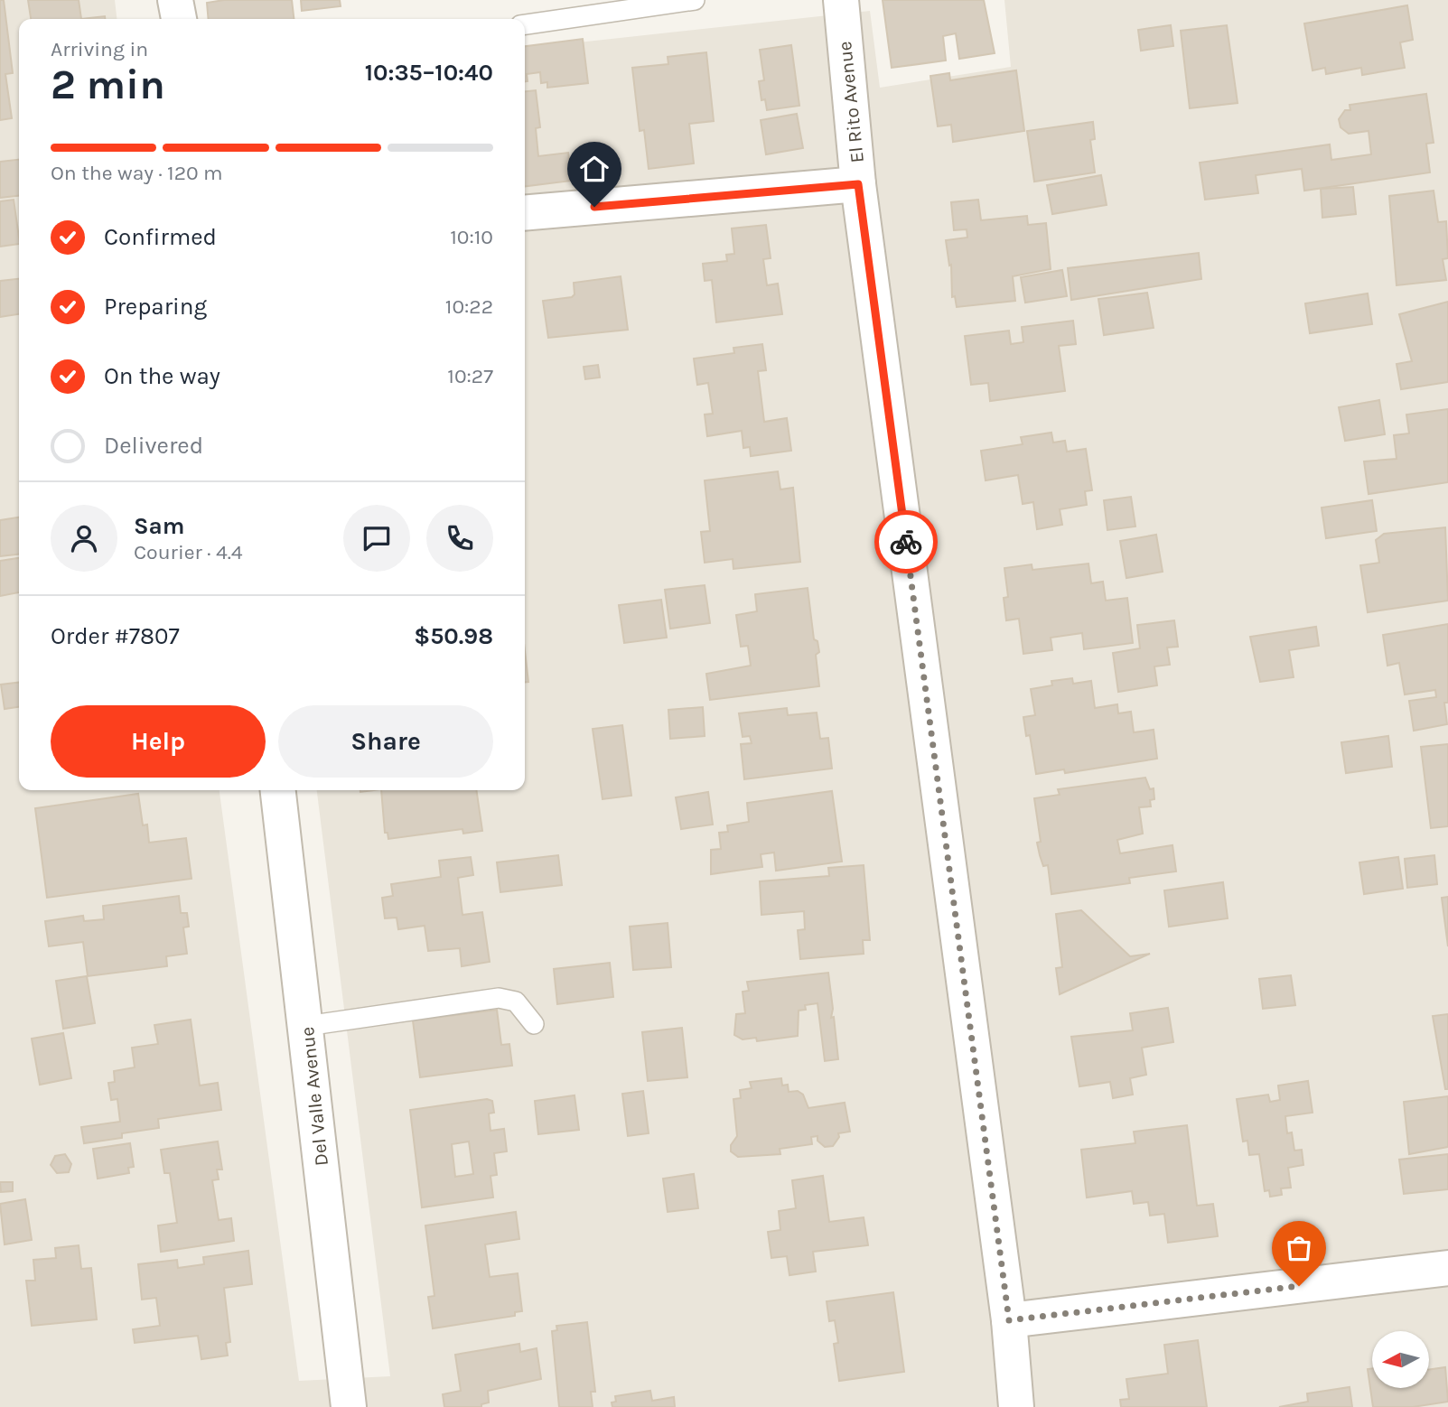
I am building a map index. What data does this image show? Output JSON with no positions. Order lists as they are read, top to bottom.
{
  "streets": {
    "street": ["El Rito Avenue", "Del Valle Avenue"]
  },
  "north": "left",
  "page": {
    "heading": ["2 min", "Arriving in", "10:35–10:40"],
    "panel": [
      "Sam",
      "Courier · 4.4",
      "Order #7807",
      "$50.98"
    ],
    "bar": "On the way · 120 m",
    "list": [
      ["Confirmed", "10:10"],
      ["Preparing", "10:22"],
      ["On the way", "10:27"],
      "Delivered"
    ],
    "buttons": ["Help", "Share"]
  }
}
